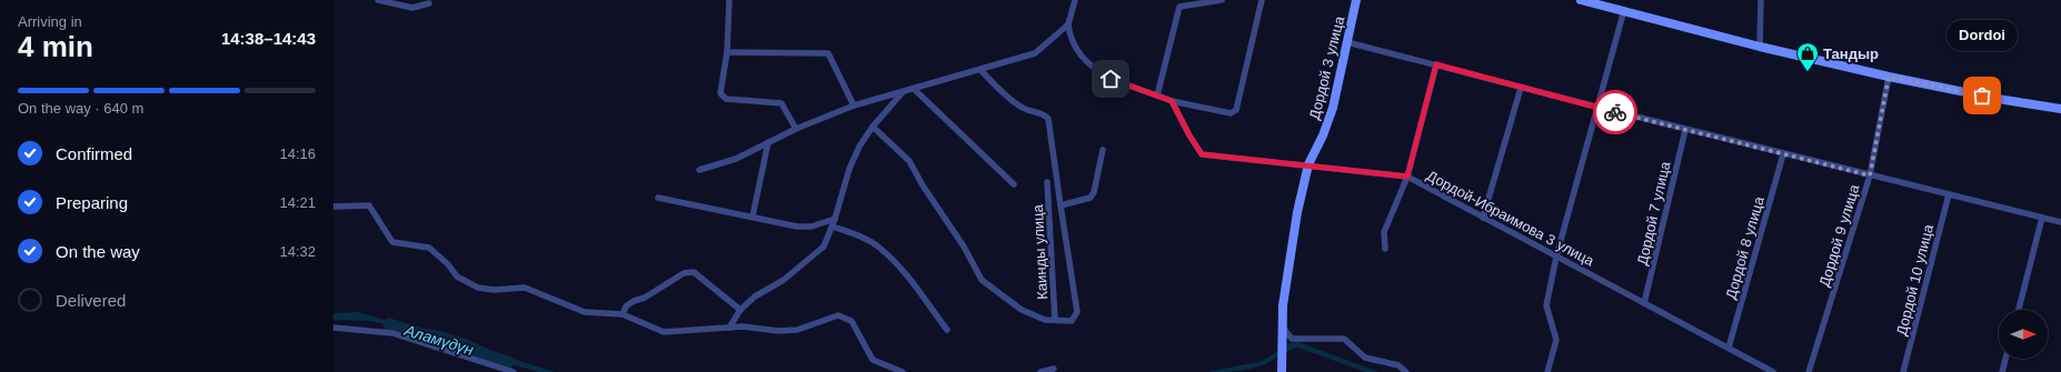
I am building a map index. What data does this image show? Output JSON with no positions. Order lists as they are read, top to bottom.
{
  "streets": {
    "main road": ["Дордой 3 улица"],
    "street": [
      "Дордой 7 улица",
      "Дордой-Ибраимова 3 улица",
      "Дордой 9 улица",
      "Дордой 8 улица",
      "Каинды улица",
      "Дордой 10 улица"
    ]
  },
  "crossings": [
    ["Дордой 3 улица", "Дордой-Ибраимова 3 улица"],
    ["Дордой 7 улица", "Дордой-Ибраимова 3 улица"],
    ["Дордой-Ибраимова 3 улица", "Дордой 8 улица"]
  ],
  "water": ["Аламүдүн"],
  "places": {
    "shop": ["Тандыр"],
    "other": ["Dordoi"]
  },
  "north": "right",
  "page": {
    "heading": ["4 min", "Arriving in", "14:38–14:43"],
    "bubble": "Dordoi",
    "bar": "On the way · 640 m",
    "list": [
      ["Confirmed", "14:16"],
      ["Preparing", "14:21"],
      ["On the way", "14:32"],
      "Delivered"
    ]
  }
}
